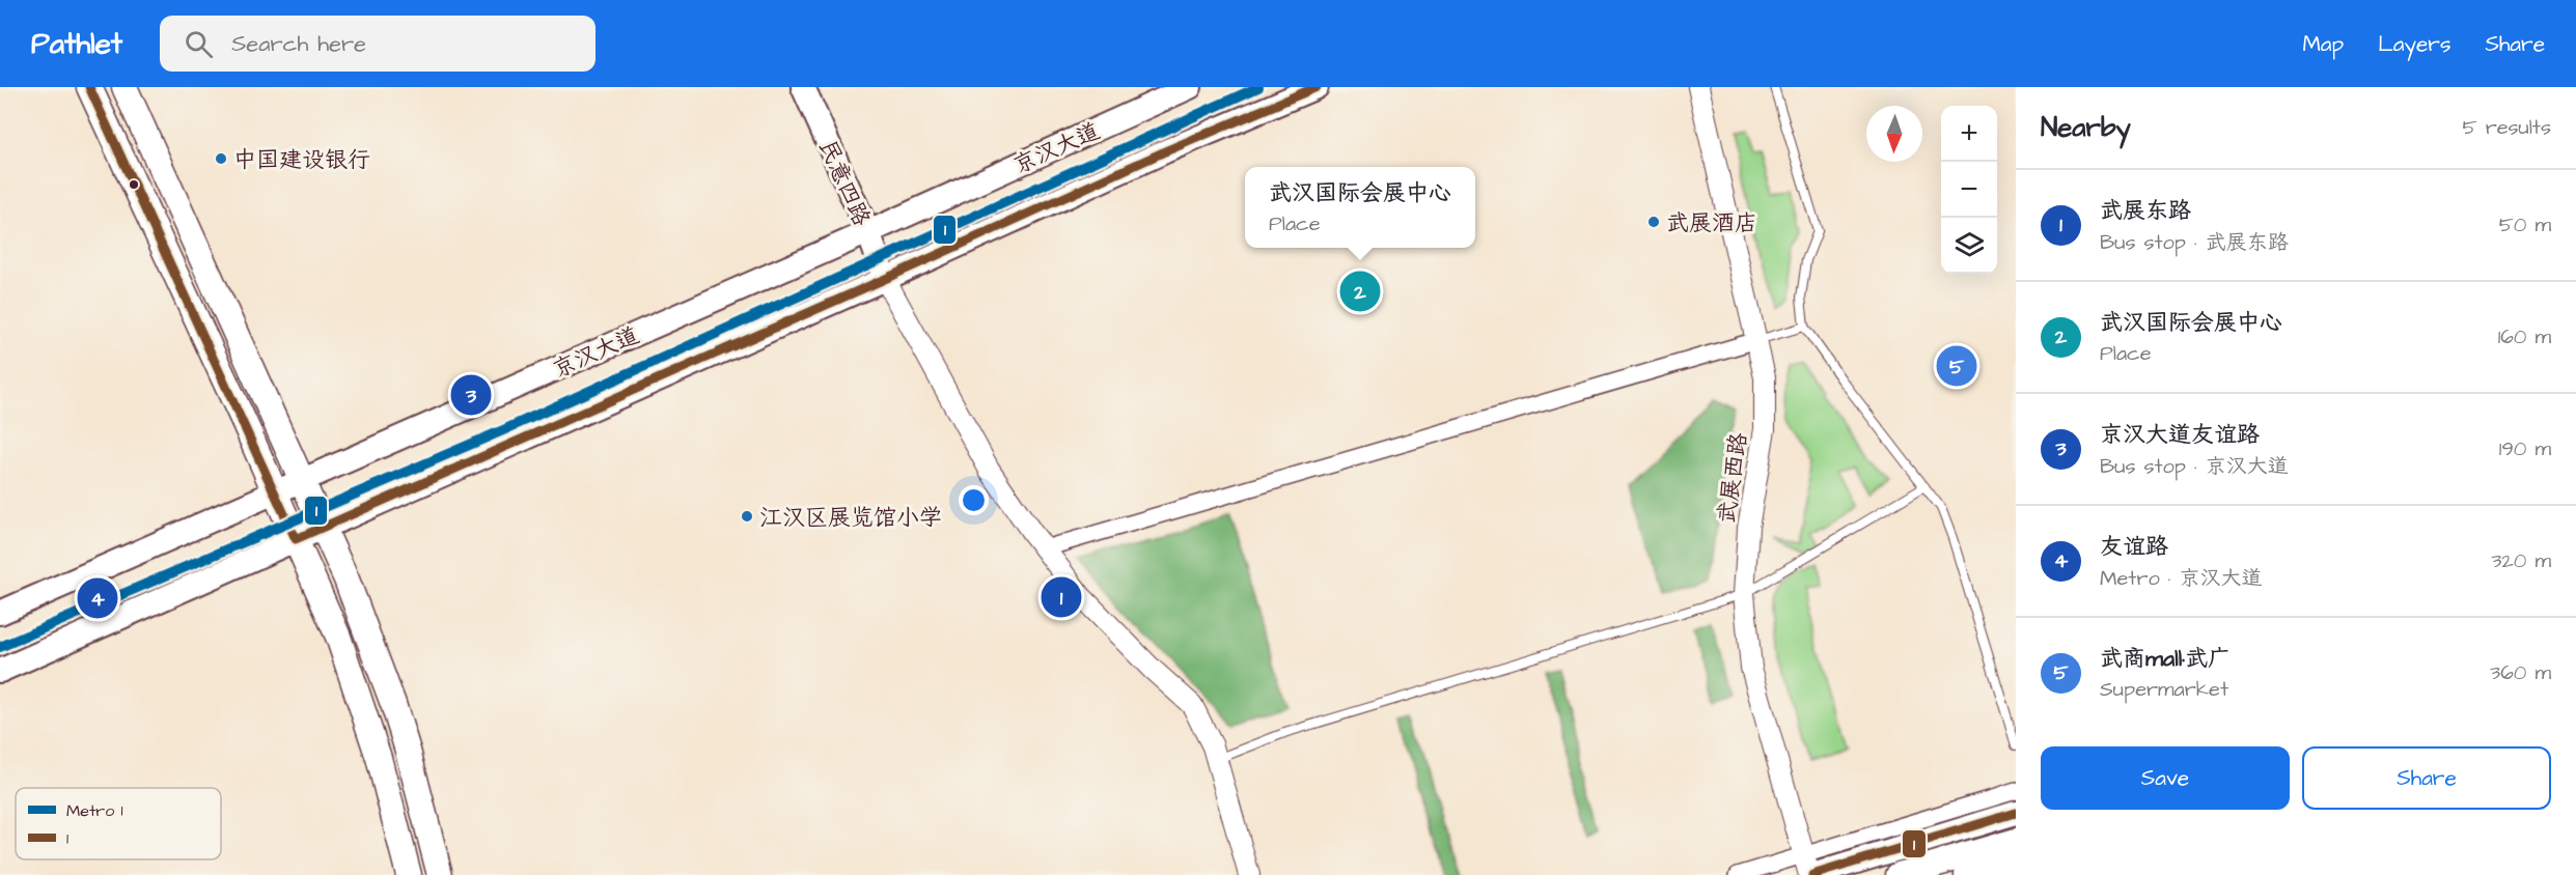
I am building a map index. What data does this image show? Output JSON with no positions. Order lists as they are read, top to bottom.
{
  "streets": {
    "main road": ["京汉大道", "民意四路"],
    "street": ["武展西路"]
  },
  "crossings": [
    ["京汉大道", "民意四路"]
  ],
  "places": ["中国建设银行", "武展酒店", "江汉区展览馆小学"],
  "lines": ["metro line 1", "transit line 1"],
  "legend": ["Metro 1", "1"],
  "north": "bottom",
  "page": {
    "header": "Pathlet",
    "search": "Search here",
    "nav": ["Map", "Layers", "Share"],
    "heading": ["Nearby", "5 results"],
    "map_buttons": ["+", "−"],
    "popup": ["武汉国际会展中心", "Place"],
    "list": [
      {
        "mark": "1",
        "name": "武展东路",
        "note": "Bus stop · 武展东路",
        "value": "50 m"
      },
      {
        "mark": "2",
        "name": "武汉国际会展中心",
        "note": "Place",
        "value": "160 m"
      },
      {
        "mark": "3",
        "name": "京汉大道友谊路",
        "note": "Bus stop · 京汉大道",
        "value": "190 m"
      },
      {
        "mark": "4",
        "name": "友谊路",
        "note": "Metro · 京汉大道",
        "value": "320 m"
      },
      {
        "mark": "5",
        "name": "武商mall·武广",
        "note": "Supermarket",
        "value": "360 m"
      }
    ],
    "pins": [
      "2",
      "5",
      "3",
      "1",
      "4"
    ],
    "buttons": ["Save", "Share"]
  }
}
